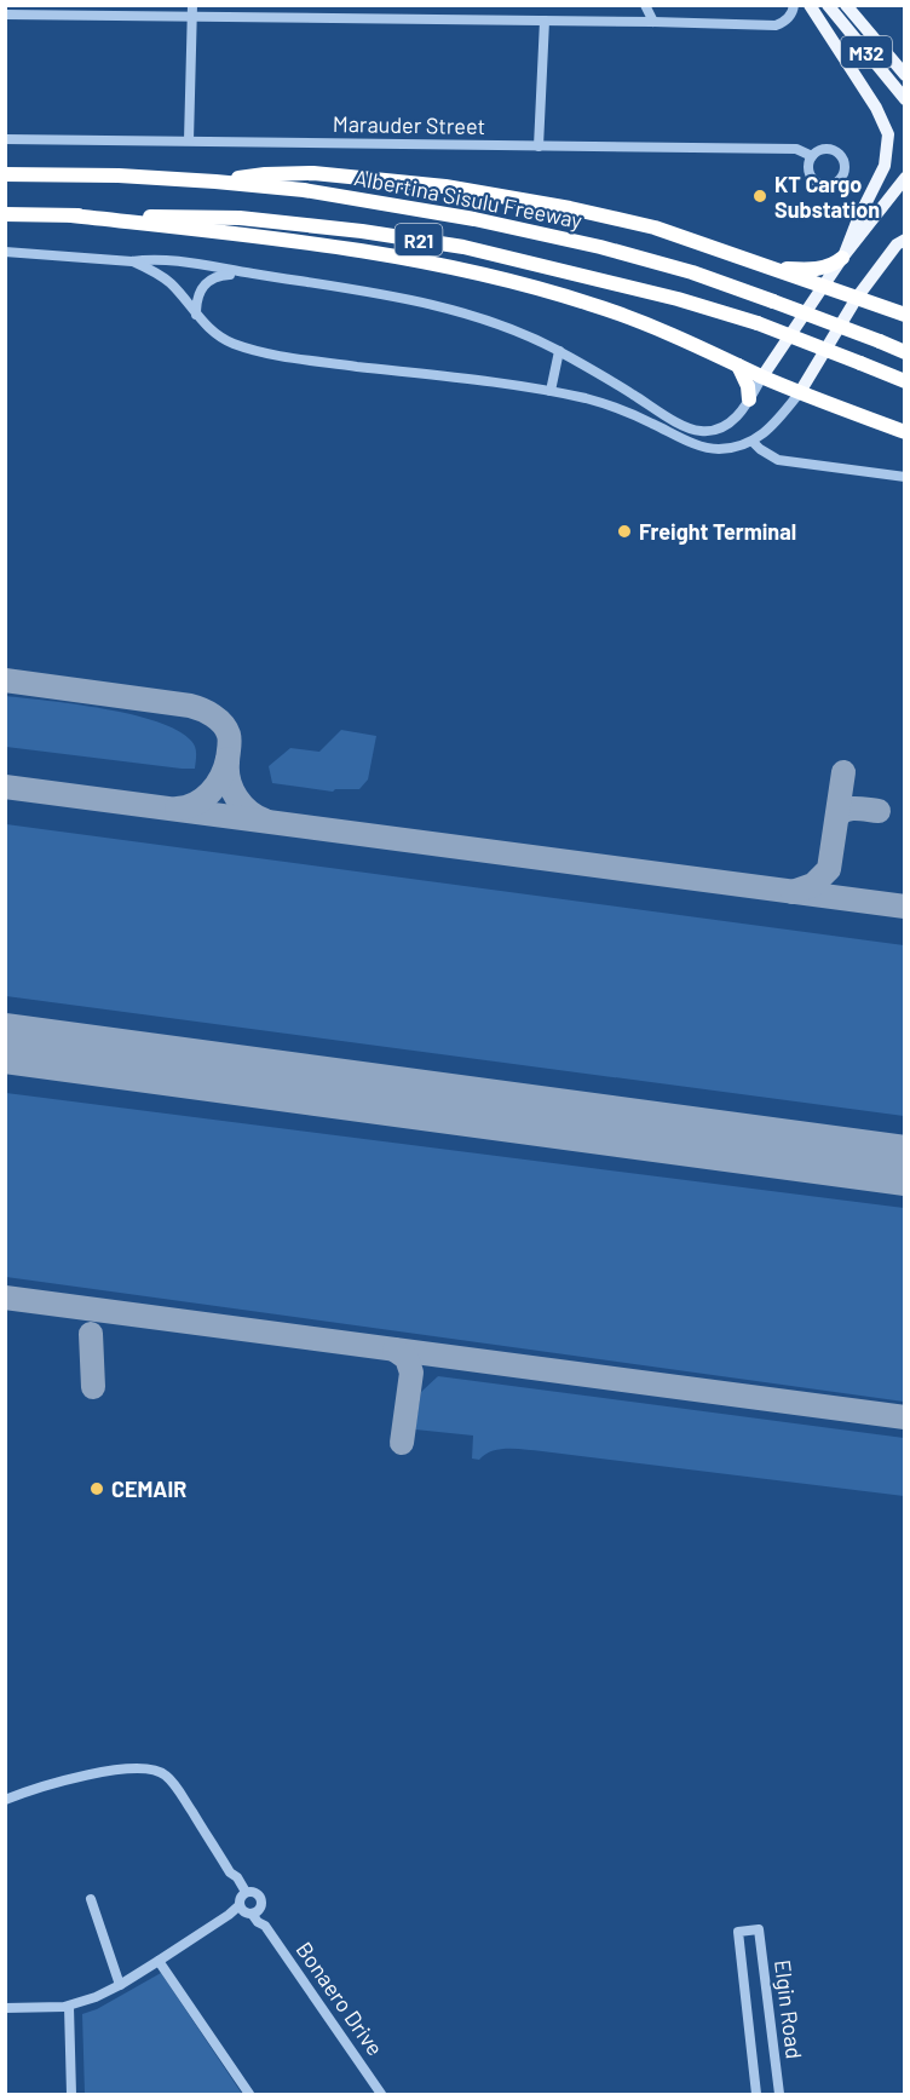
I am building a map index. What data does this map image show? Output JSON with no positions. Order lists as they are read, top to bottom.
{
  "streets": {
    "highway": ["Albertina Sisulu Freeway", "R21"],
    "main road": ["M32"],
    "street": ["Marauder Street", "Bonaero Drive", "Elgin Road"]
  },
  "places": ["KT Cargo Substation", "Freight Terminal", "CEMAIR"]
}
